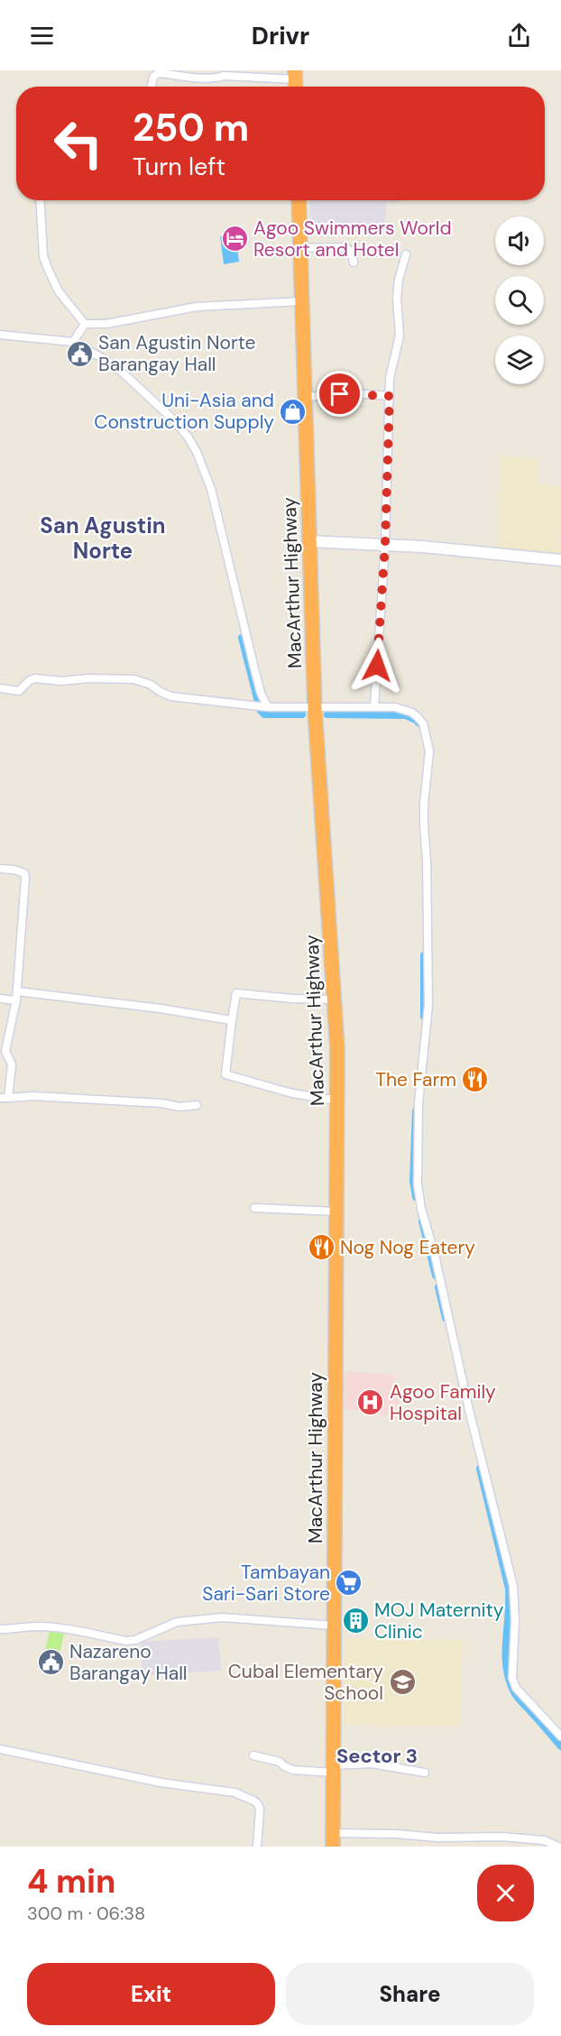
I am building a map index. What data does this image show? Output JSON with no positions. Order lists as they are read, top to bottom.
{
  "streets": {
    "highway": ["MacArthur Highway"]
  },
  "districts": ["San Agustin Norte", "Sector 3"],
  "places": {
    "hotel": ["Agoo Swimmers World Resort and Hotel"],
    "public building": ["San Agustin Norte Barangay Hall", "Nazareno Barangay Hall"],
    "shop": ["Uni-Asia and Construction Supply"],
    "restaurant": ["The Farm", "Nog Nog Eatery"],
    "hospital": ["Agoo Family Hospital"],
    "supermarket": ["Tambayan Sari-Sari Store"],
    "building": ["MOJ Maternity Clinic"],
    "school or university": ["Cubal Elementary School"]
  },
  "page": {
    "header": "Drivr",
    "turn": ["250 m", "Turn left"],
    "heading": ["4 min", "300 m · 06:38"],
    "buttons": ["Exit", "Share"]
  }
}
